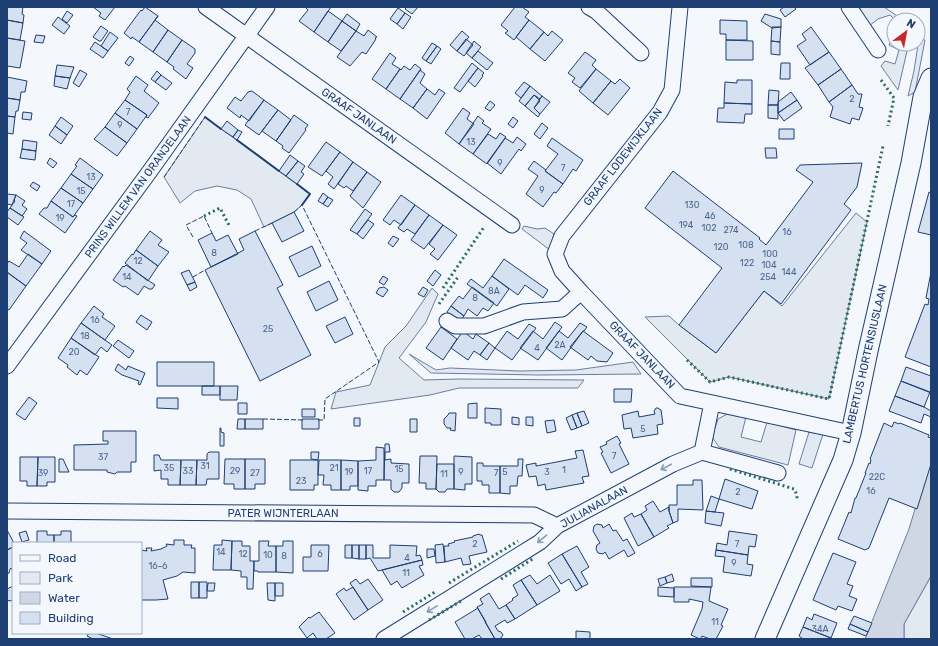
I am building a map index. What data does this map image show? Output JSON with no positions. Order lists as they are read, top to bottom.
{
  "streets": {
    "street": [
      "GRAAF JANLAAN",
      "GRAAF LODEWIJKLAAN",
      "PRINS WILLEM VAN ORANJELAAN",
      "LAMBERTUS HORTENSIUSLAAN",
      "JULIANALAAN",
      "PATER WIJNTERLAAN"
    ]
  },
  "crossings": [
    ["GRAAF JANLAAN", "GRAAF LODEWIJKLAAN"],
    ["GRAAF JANLAAN", "PRINS WILLEM VAN ORANJELAAN"],
    ["GRAAF JANLAAN", "LAMBERTUS HORTENSIUSLAAN"],
    ["JULIANALAAN", "PATER WIJNTERLAAN"]
  ],
  "one_way": ["JULIANALAAN"],
  "house_numbers": [
    "2",
    "7",
    "9",
    "13",
    "9",
    "7",
    "13",
    "9",
    "15",
    "17",
    "130",
    "46",
    "19",
    "194",
    "102",
    "274",
    "16",
    "108",
    "120",
    "8",
    "100",
    "12",
    "122",
    "104",
    "144",
    "14",
    "254",
    "8A",
    "8",
    "16",
    "25",
    "18",
    "2A",
    "4",
    "20",
    "5",
    "7",
    "37",
    "31",
    "35",
    "21",
    "15",
    "1",
    "33",
    "29",
    "17",
    "19",
    "9",
    "5",
    "3",
    "39",
    "27",
    "7",
    "11",
    "22C",
    "23",
    "16",
    "2",
    "2",
    "7",
    "14",
    "12",
    "6",
    "10",
    "8",
    "4",
    "9",
    "16-6",
    "11",
    "11",
    "34A"
  ],
  "legend": [
    "Road",
    "Park",
    "Water",
    "Building"
  ],
  "north": "top right"
}
